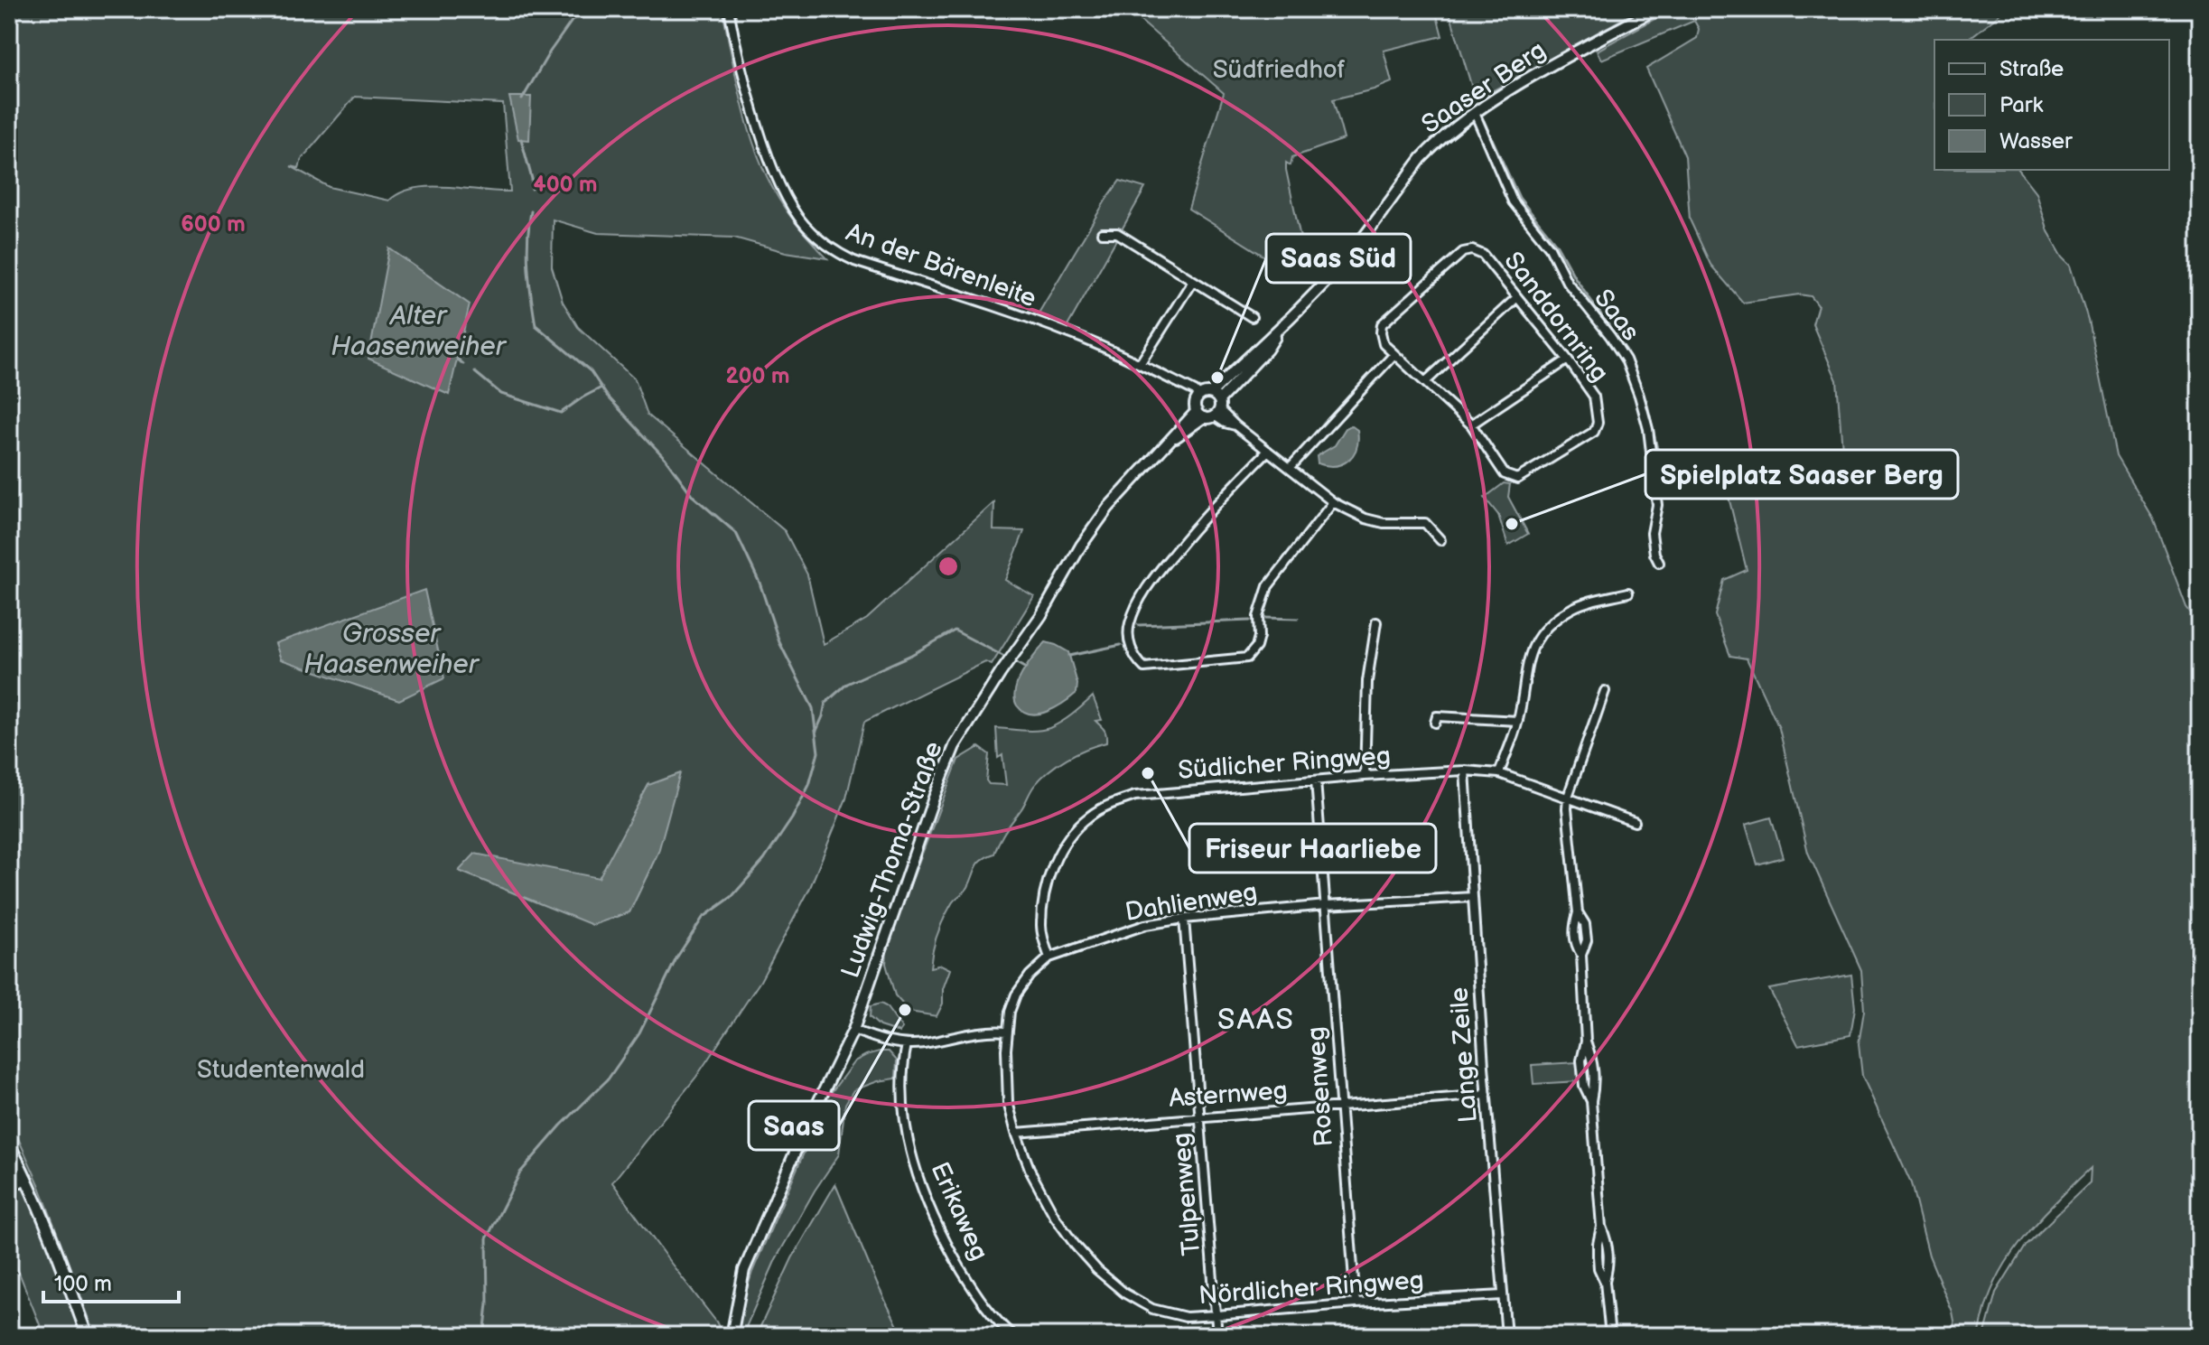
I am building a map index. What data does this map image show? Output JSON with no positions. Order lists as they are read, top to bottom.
{
  "streets": {
    "street": [
      "Saaser Berg",
      "An der Bärenleite",
      "Saas",
      "Sanddornring",
      "Südlicher Ringweg",
      "Ludwig-Thoma-Straße",
      "Dahlienweg",
      "Lange Zeile",
      "Rosenweg",
      "Asternweg",
      "Tulpenweg",
      "Erikaweg",
      "Nördlicher Ringweg"
    ]
  },
  "crossings": [
    ["Saaser Berg", "Saas"],
    ["Saaser Berg", "Ludwig-Thoma-Straße"],
    ["Südlicher Ringweg", "Dahlienweg"],
    ["Südlicher Ringweg", "Lange Zeile"],
    ["Südlicher Ringweg", "Rosenweg"],
    ["Südlicher Ringweg", "Nördlicher Ringweg"],
    ["Dahlienweg", "Lange Zeile"],
    ["Dahlienweg", "Rosenweg"],
    ["Dahlienweg", "Tulpenweg"],
    ["Dahlienweg", "Nördlicher Ringweg"],
    ["Lange Zeile", "Asternweg"],
    ["Lange Zeile", "Nördlicher Ringweg"],
    ["Rosenweg", "Asternweg"],
    ["Rosenweg", "Nördlicher Ringweg"],
    ["Asternweg", "Tulpenweg"],
    ["Asternweg", "Nördlicher Ringweg"],
    ["Tulpenweg", "Nördlicher Ringweg"]
  ],
  "districts": ["SAAS"],
  "water": ["Alter Haasenweiher", "Grosser Haasenweiher"],
  "parks": ["Südfriedhof", "Studentenwald"],
  "places": [
    "Saas Süd",
    "Spielplatz Saaser Berg",
    "Friseur Haarliebe",
    "Saas"
  ],
  "legend": ["Straße", "Park", "Wasser"],
  "scale_bar": "100 m",
  "rings": ["400 m", "600 m", "200 m"]
}
